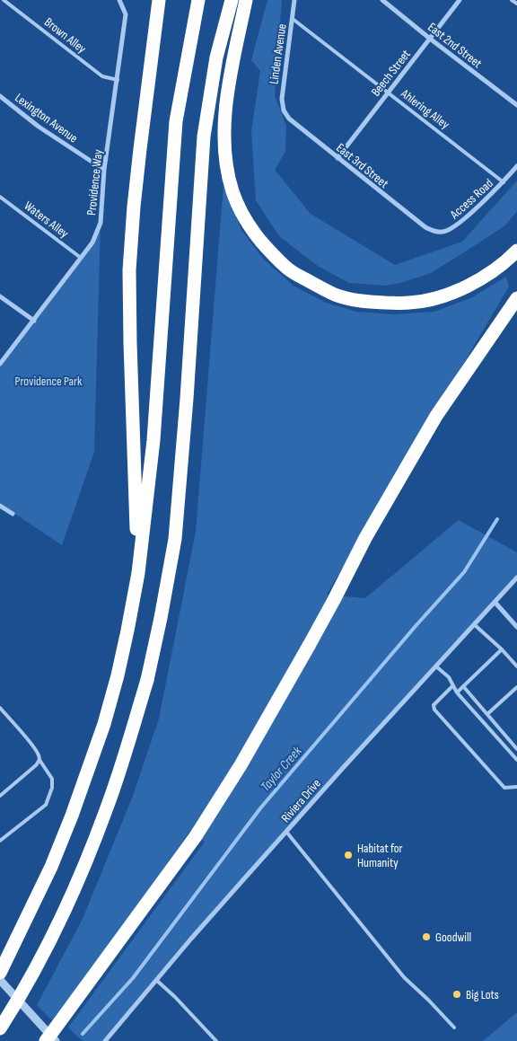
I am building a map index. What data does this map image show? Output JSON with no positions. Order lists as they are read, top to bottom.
{
  "streets": {
    "street": [
      "East 2nd Street",
      "Linden Avenue",
      "Beech Street",
      "Lexington Avenue",
      "East 3rd Street",
      "Providence Way",
      "Access Road",
      "Riviera Drive"
    ],
    "lane": ["Brown Alley", "Ahlering Alley", "Waters Alley"]
  },
  "crossings": [
    ["Brown Alley", "Providence Way"],
    ["East 2nd Street", "Beech Street"],
    ["Linden Avenue", "Ahlering Alley"],
    ["Linden Avenue", "East 3rd Street"],
    ["Beech Street", "Ahlering Alley"],
    ["Beech Street", "East 3rd Street"],
    ["Ahlering Alley", "Access Road"],
    ["Lexington Avenue", "Providence Way"],
    ["East 3rd Street", "Access Road"],
    ["Providence Way", "Waters Alley"]
  ],
  "water": ["Taylor Creek"],
  "parks": ["Providence Park"],
  "places": ["Habitat for Humanity", "Goodwill", "Big Lots"]
}
